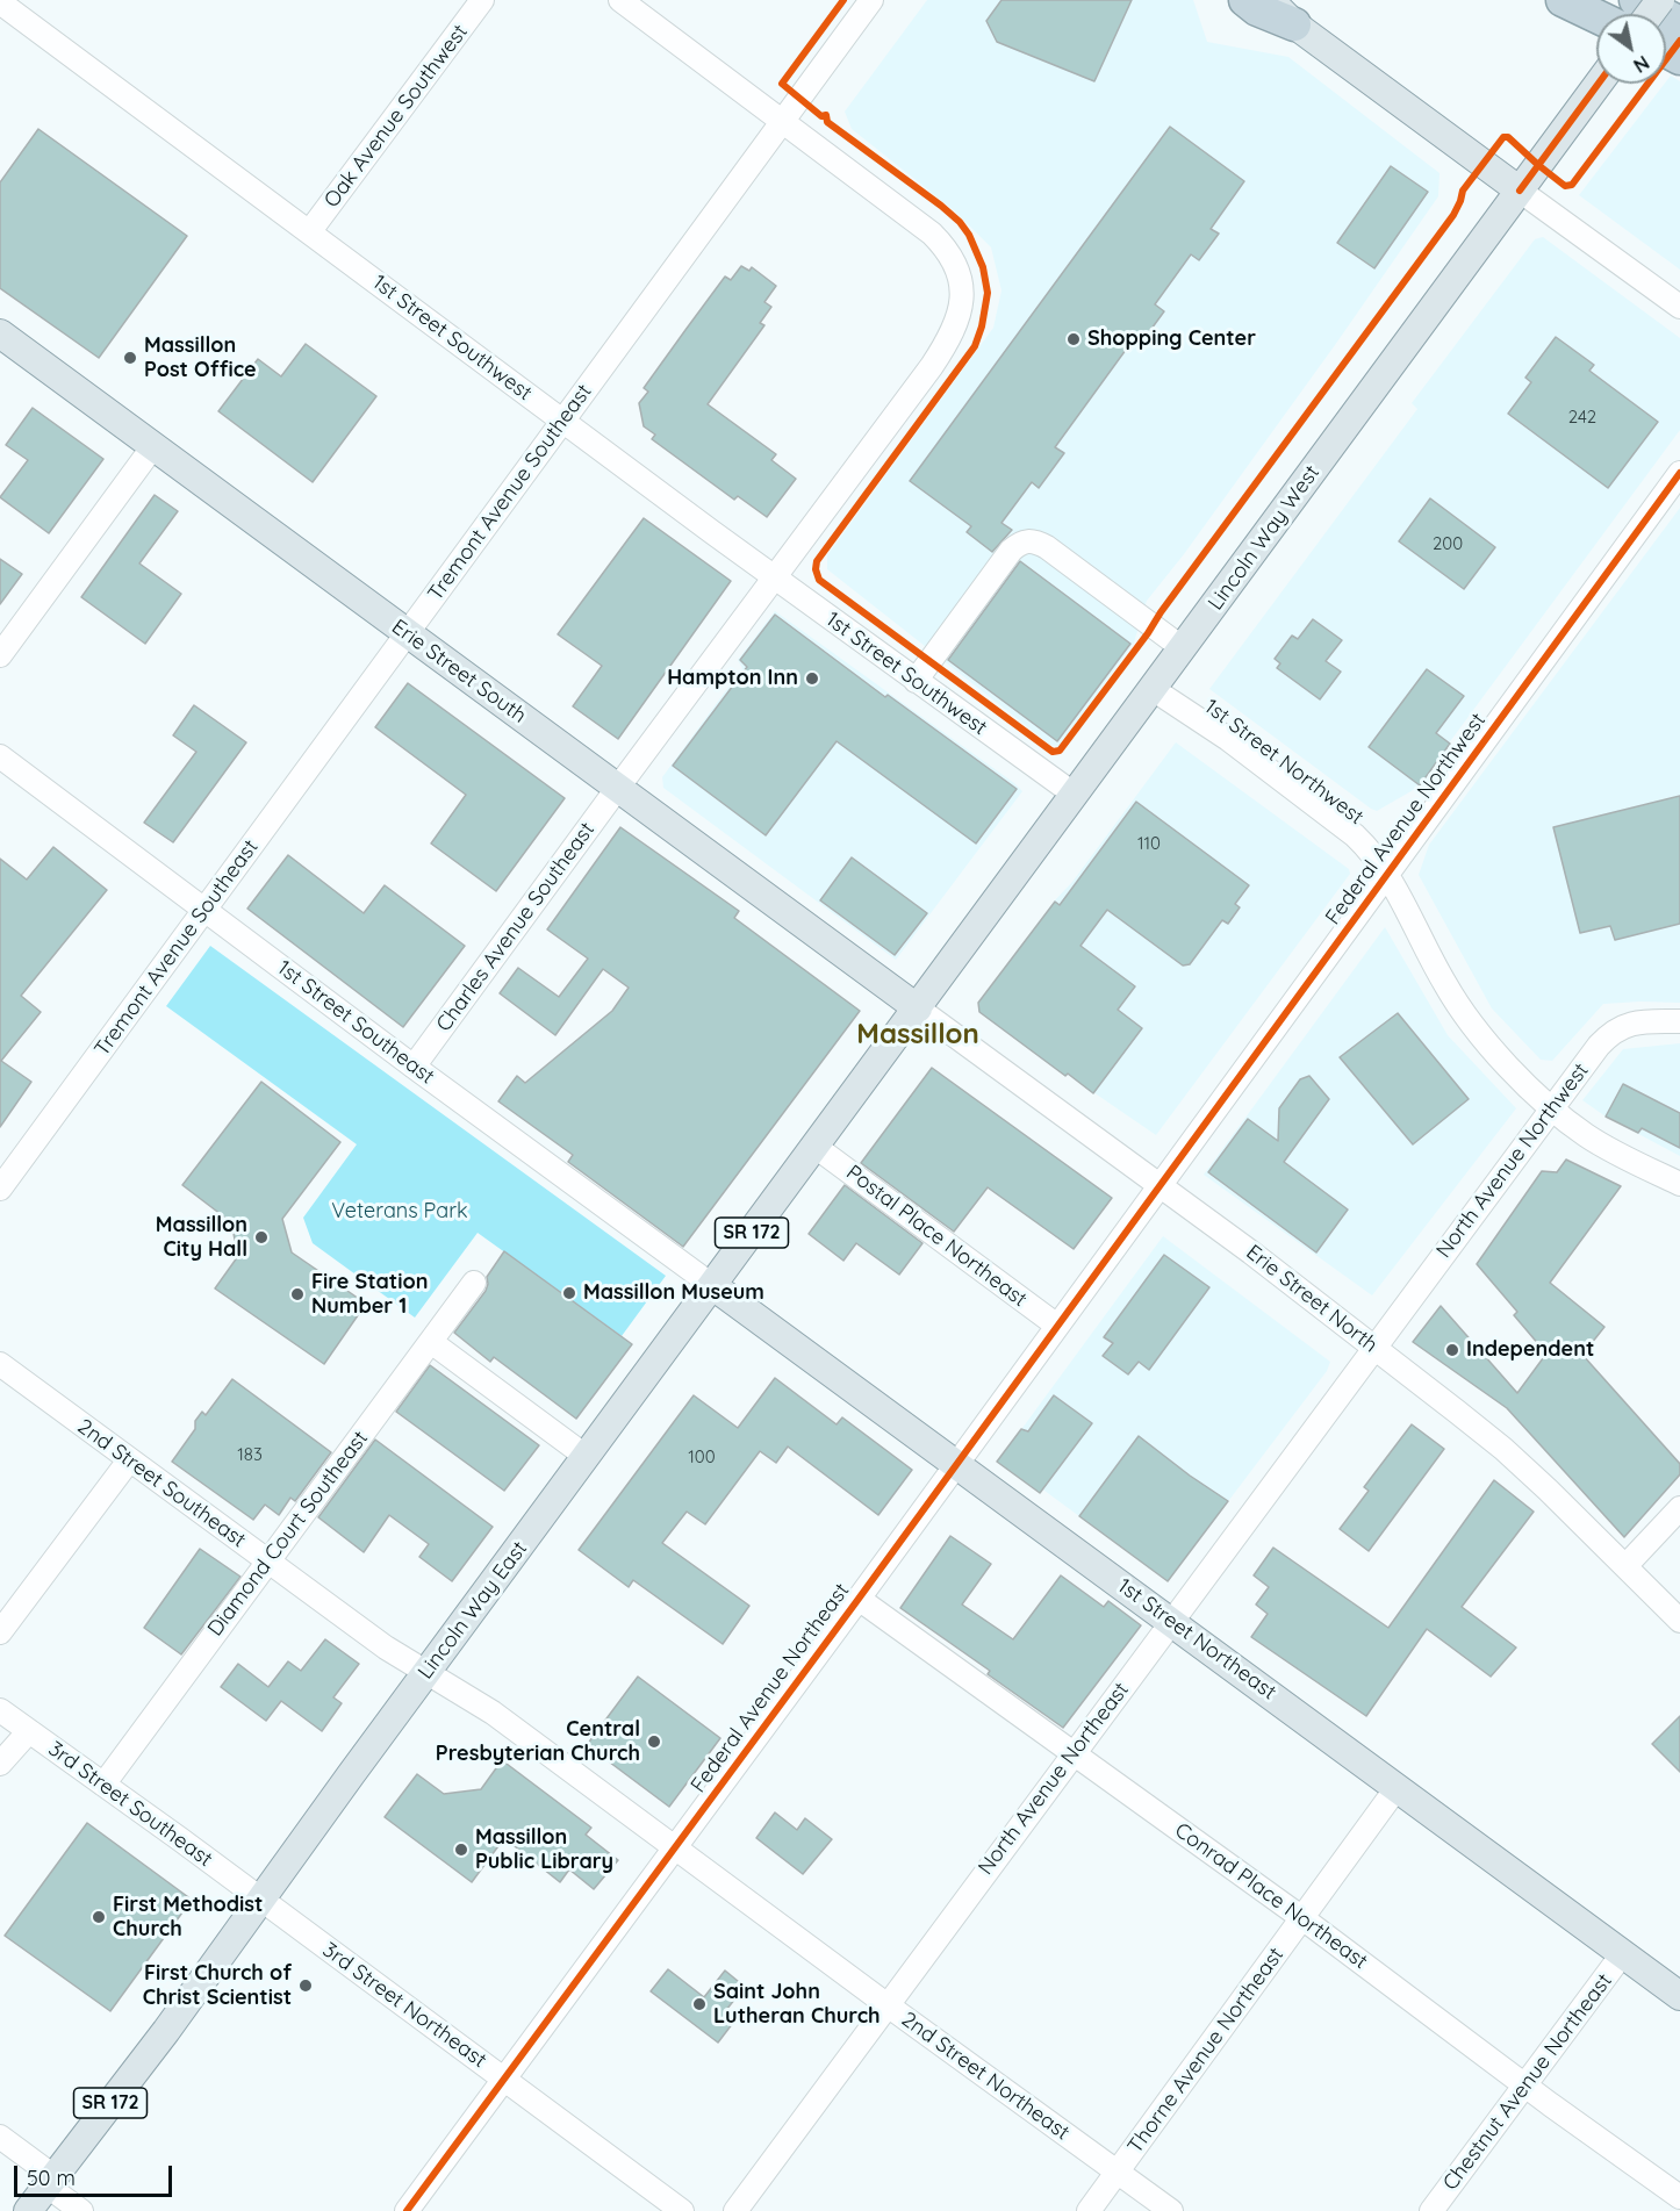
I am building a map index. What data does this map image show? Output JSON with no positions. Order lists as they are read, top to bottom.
{
  "streets": {
    "main road": [
      "Lincoln Way West",
      "Erie Street South",
      "SR 172",
      "Lincoln Way East",
      "1st Street Northeast"
    ],
    "street": [
      "Oak Avenue Southwest",
      "1st Street Southwest",
      "Tremont Avenue Southeast",
      "1st Street Northwest",
      "Federal Avenue Northwest",
      "Charles Avenue Southeast",
      "1st Street Southeast",
      "North Avenue Northwest",
      "Postal Place Northeast",
      "Erie Street North",
      "2nd Street Southeast",
      "Diamond Court Southeast",
      "Federal Avenue Northeast",
      "North Avenue Northeast",
      "3rd Street Southeast",
      "Conrad Place Northeast",
      "3rd Street Northeast",
      "Thorne Avenue Northeast",
      "2nd Street Northeast",
      "Chestnut Avenue Northeast"
    ]
  },
  "crossings": [
    ["Oak Avenue Southwest", "1st Street Southwest"],
    ["1st Street Southwest", "Tremont Avenue Southeast"],
    ["1st Street Southwest", "Lincoln Way West"],
    ["1st Street Southwest", "Charles Avenue Southeast"],
    ["Tremont Avenue Southeast", "Erie Street South"],
    ["Tremont Avenue Southeast", "Charles Avenue Southeast"],
    ["Tremont Avenue Southeast", "1st Street Southeast"],
    ["Lincoln Way West", "Erie Street South"],
    ["Lincoln Way West", "1st Street Northwest"],
    ["Lincoln Way West", "Erie Street North"],
    ["Lincoln Way West", "Lincoln Way East"],
    ["Erie Street South", "Charles Avenue Southeast"],
    ["Erie Street South", "Erie Street North"],
    ["Erie Street South", "Lincoln Way East"],
    ["1st Street Northwest", "Federal Avenue Northwest"],
    ["1st Street Northwest", "North Avenue Northwest"],
    ["Federal Avenue Northwest", "Erie Street North"],
    ["Federal Avenue Northwest", "Federal Avenue Northeast"],
    ["Charles Avenue Southeast", "1st Street Southeast"],
    ["1st Street Southeast", "Lincoln Way East"],
    ["1st Street Southeast", "1st Street Northeast"],
    ["North Avenue Northwest", "Erie Street North"],
    ["North Avenue Northwest", "North Avenue Northeast"],
    ["Postal Place Northeast", "Lincoln Way East"],
    ["Postal Place Northeast", "Federal Avenue Northeast"],
    ["Erie Street North", "Lincoln Way East"],
    ["Erie Street North", "Federal Avenue Northeast"],
    ["Erie Street North", "North Avenue Northeast"],
    ["2nd Street Southeast", "Diamond Court Southeast"],
    ["2nd Street Southeast", "Lincoln Way East"],
    ["2nd Street Southeast", "2nd Street Northeast"],
    ["Diamond Court Southeast", "3rd Street Southeast"],
    ["Lincoln Way East", "1st Street Northeast"],
    ["Lincoln Way East", "3rd Street Southeast"],
    ["Lincoln Way East", "3rd Street Northeast"],
    ["Lincoln Way East", "2nd Street Northeast"],
    ["1st Street Northeast", "Federal Avenue Northeast"],
    ["1st Street Northeast", "North Avenue Northeast"],
    ["1st Street Northeast", "Thorne Avenue Northeast"],
    ["1st Street Northeast", "Chestnut Avenue Northeast"],
    ["Federal Avenue Northeast", "Conrad Place Northeast"],
    ["Federal Avenue Northeast", "3rd Street Northeast"],
    ["Federal Avenue Northeast", "2nd Street Northeast"],
    ["North Avenue Northeast", "Conrad Place Northeast"],
    ["North Avenue Northeast", "2nd Street Northeast"],
    ["3rd Street Southeast", "3rd Street Northeast"],
    ["Conrad Place Northeast", "Thorne Avenue Northeast"],
    ["Conrad Place Northeast", "Chestnut Avenue Northeast"],
    ["Thorne Avenue Northeast", "2nd Street Northeast"]
  ],
  "districts": ["Massillon"],
  "parks": ["Veterans Park"],
  "places": [
    "Shopping Center",
    "Massillon Post Office",
    "Hampton Inn",
    "Massillon City Hall",
    "Massillon Museum",
    "Fire Station Number 1",
    "Independent",
    "Central Presbyterian Church",
    "Massillon Public Library",
    "First Methodist Church",
    "First Church of Christ Scientist",
    "Saint John Lutheran Church"
  ],
  "house_numbers": [
    "242",
    "200",
    "110",
    "183",
    "100"
  ],
  "scale_bar": "50 m",
  "north": "bottom right"
}
